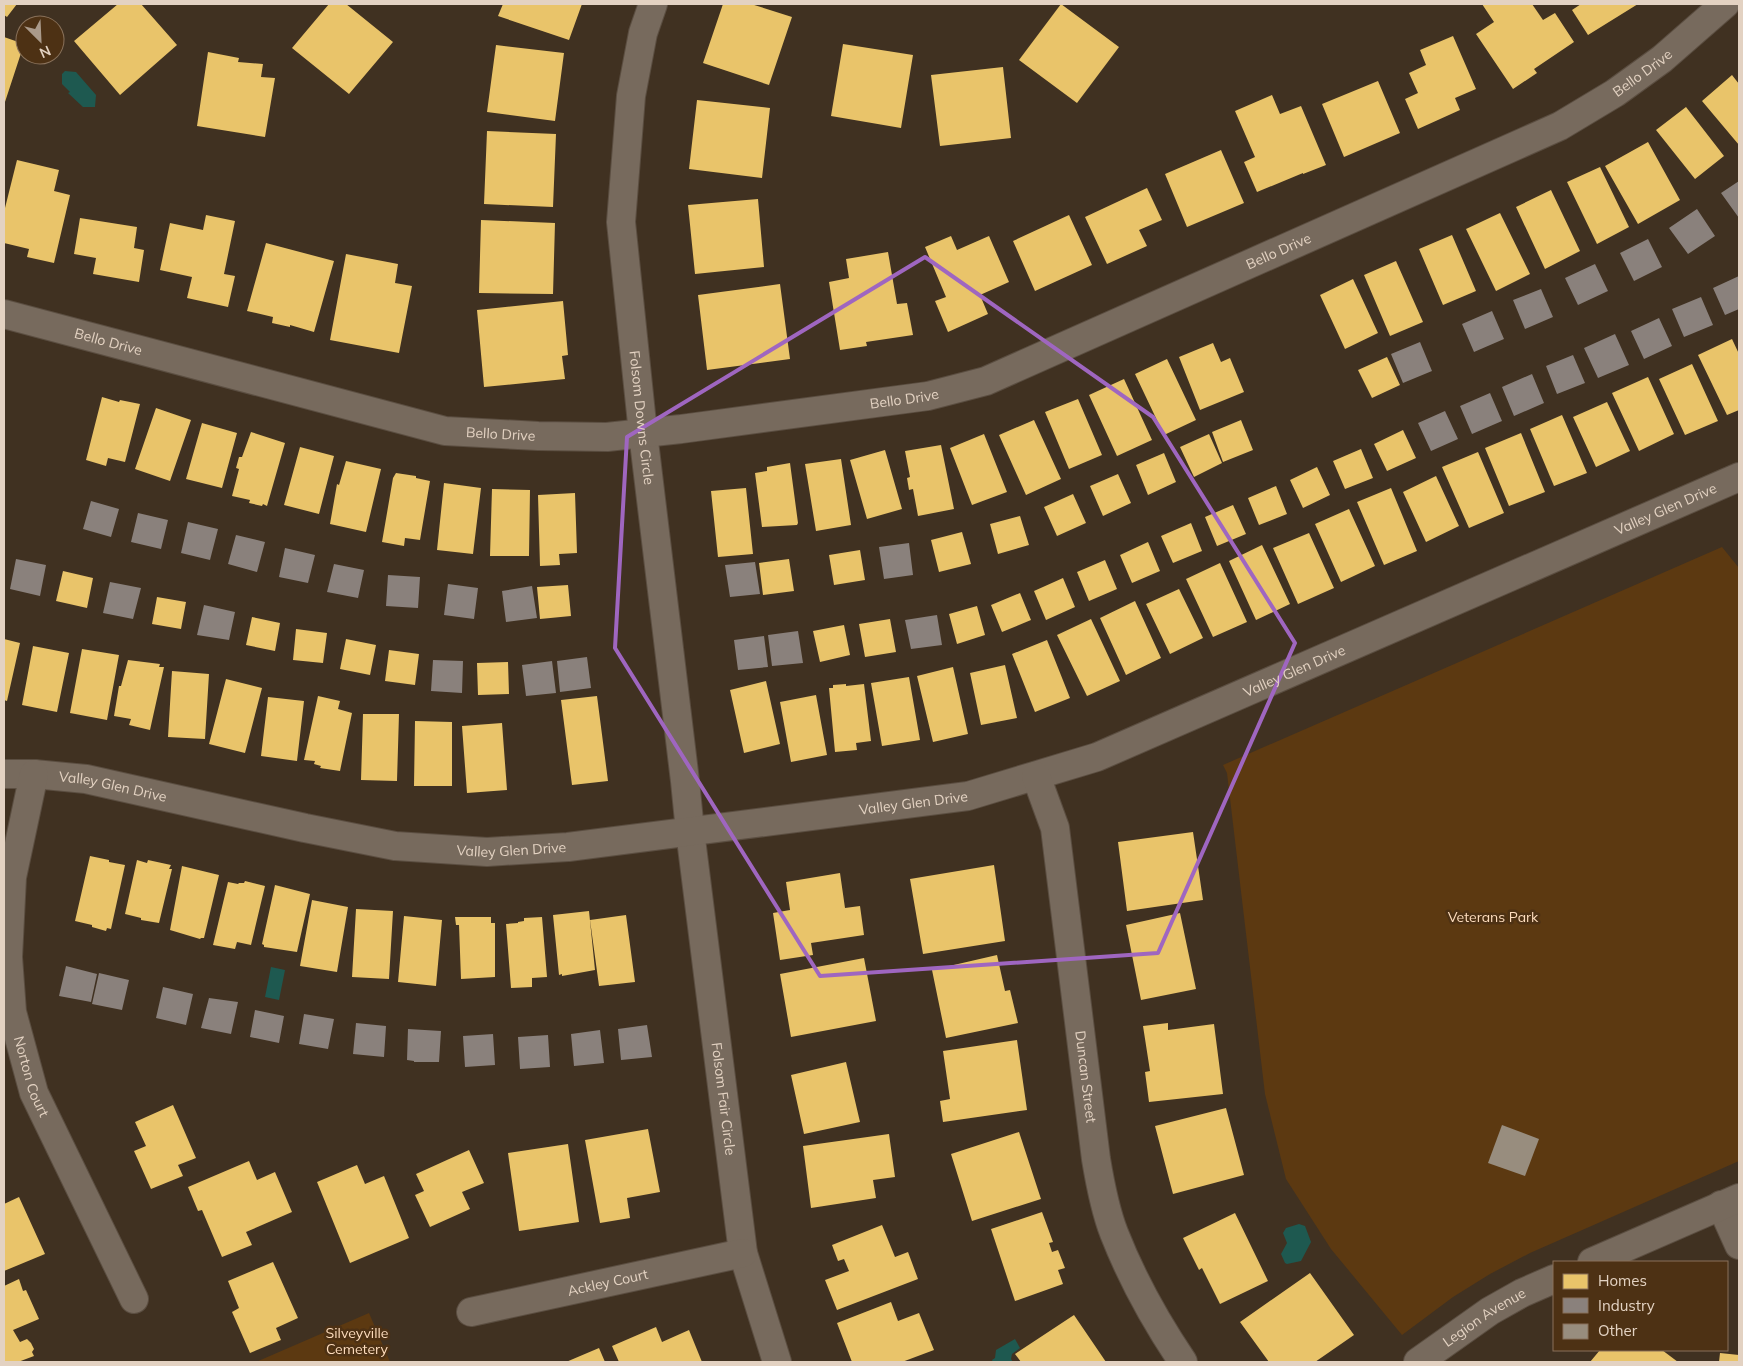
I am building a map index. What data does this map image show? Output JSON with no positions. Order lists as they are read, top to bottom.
{
  "streets": {
    "street": [
      "Bello Drive",
      "Folsom Downs Circle",
      "Valley Glen Drive",
      "Norton Court",
      "Duncan Street",
      "Folsom Fair Circle",
      "Ackley Court",
      "Legion Avenue"
    ]
  },
  "crossings": [
    ["Bello Drive", "Folsom Downs Circle"],
    ["Folsom Downs Circle", "Valley Glen Drive"],
    ["Folsom Downs Circle", "Folsom Fair Circle"],
    ["Valley Glen Drive", "Norton Court"],
    ["Valley Glen Drive", "Duncan Street"],
    ["Valley Glen Drive", "Folsom Fair Circle"],
    ["Folsom Fair Circle", "Ackley Court"]
  ],
  "parks": ["Veterans Park", "Silveyville Cemetery"],
  "legend": ["Homes", "Industry", "Other"],
  "north": "bottom right"
}
